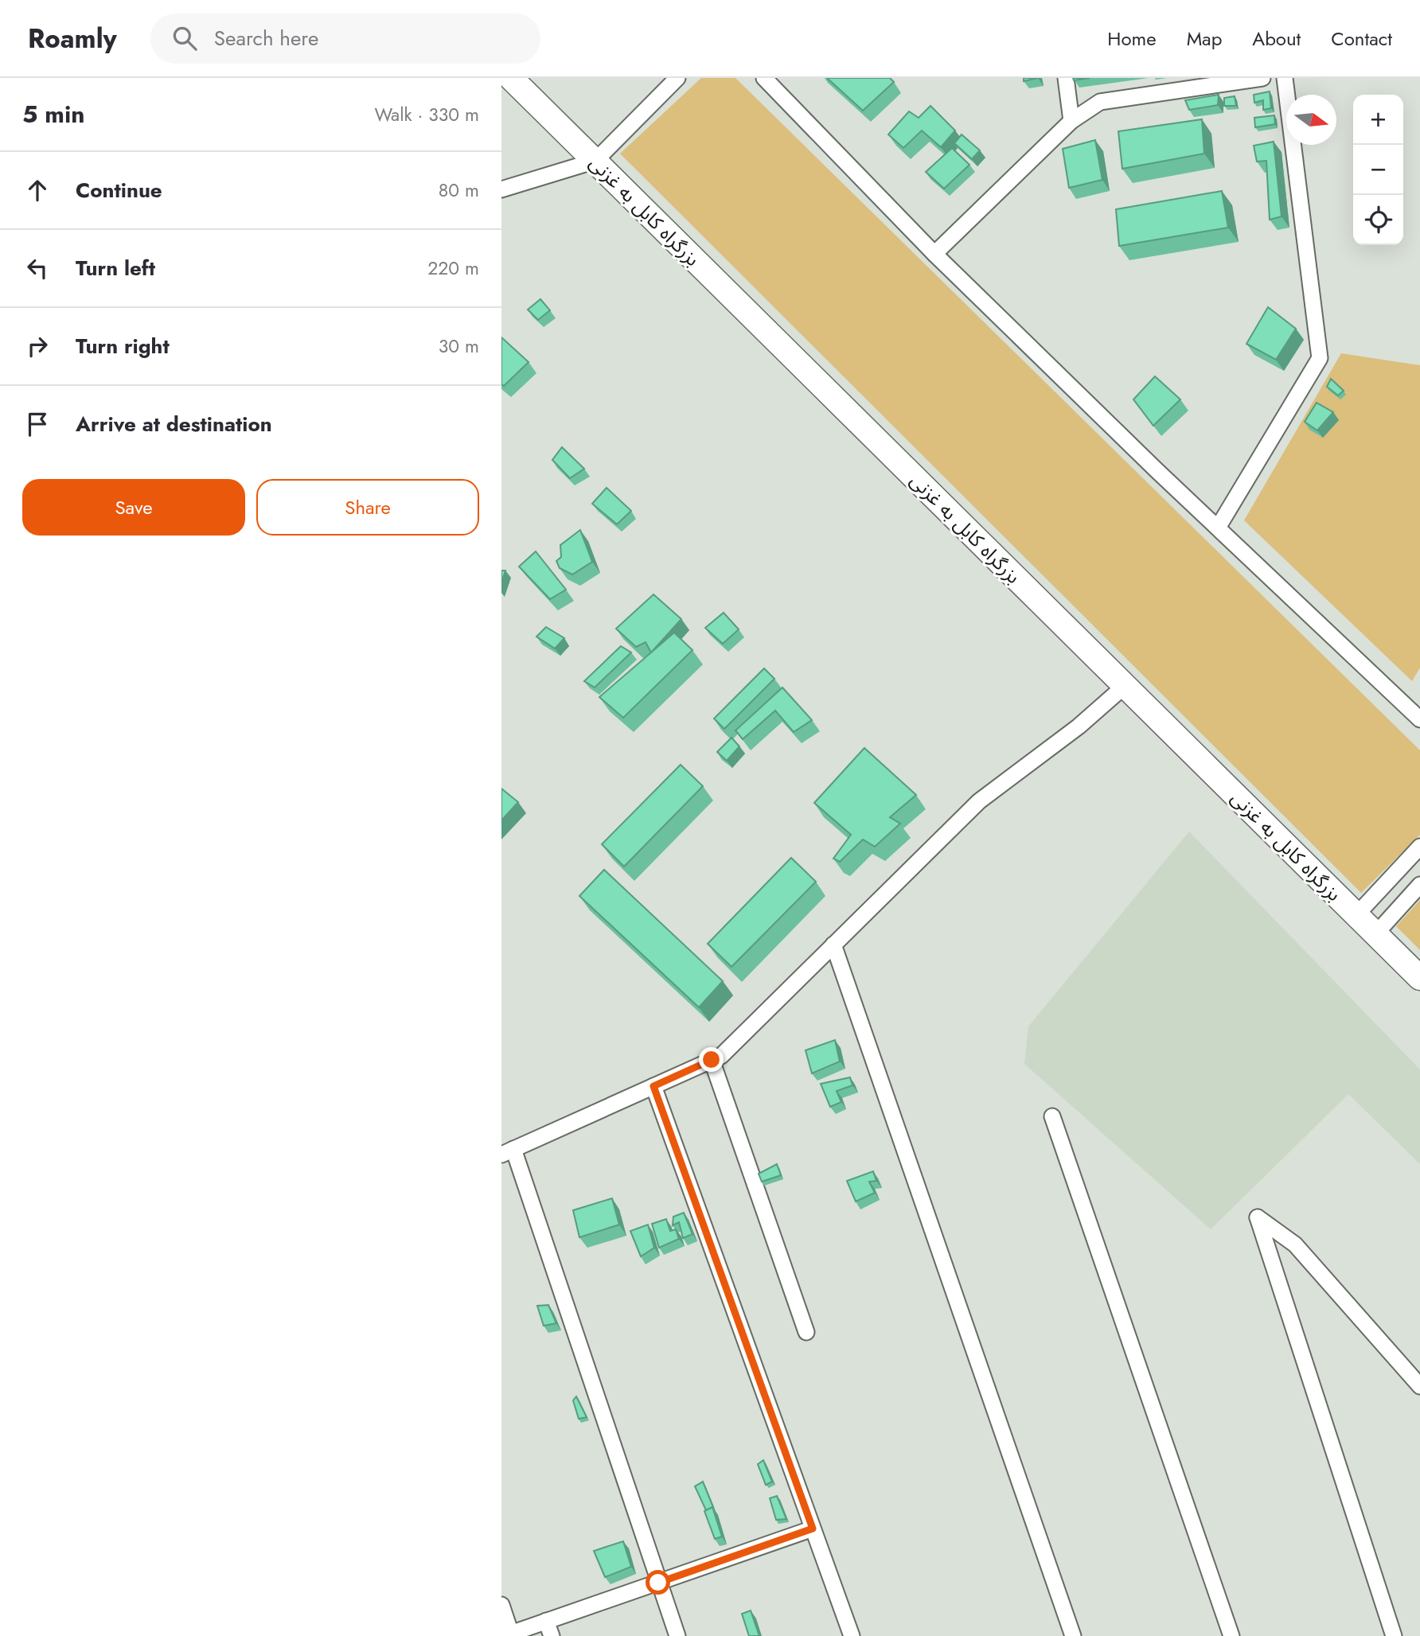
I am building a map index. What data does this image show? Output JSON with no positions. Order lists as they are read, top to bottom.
{
  "streets": {
    "highway": ["بزرگراه کابل به غزنی"]
  },
  "north": "right",
  "page": {
    "header": "Roamly",
    "search": "Search here",
    "nav": [
      "Home",
      "Map",
      "About",
      "Contact"
    ],
    "heading": ["5 min", "Walk · 330 m"],
    "map_buttons": ["+", "−"],
    "list": [
      ["Continue", "80 m"],
      ["Turn left", "220 m"],
      ["Turn right", "30 m"],
      "Arrive at destination"
    ],
    "buttons": ["Save", "Share"]
  }
}
